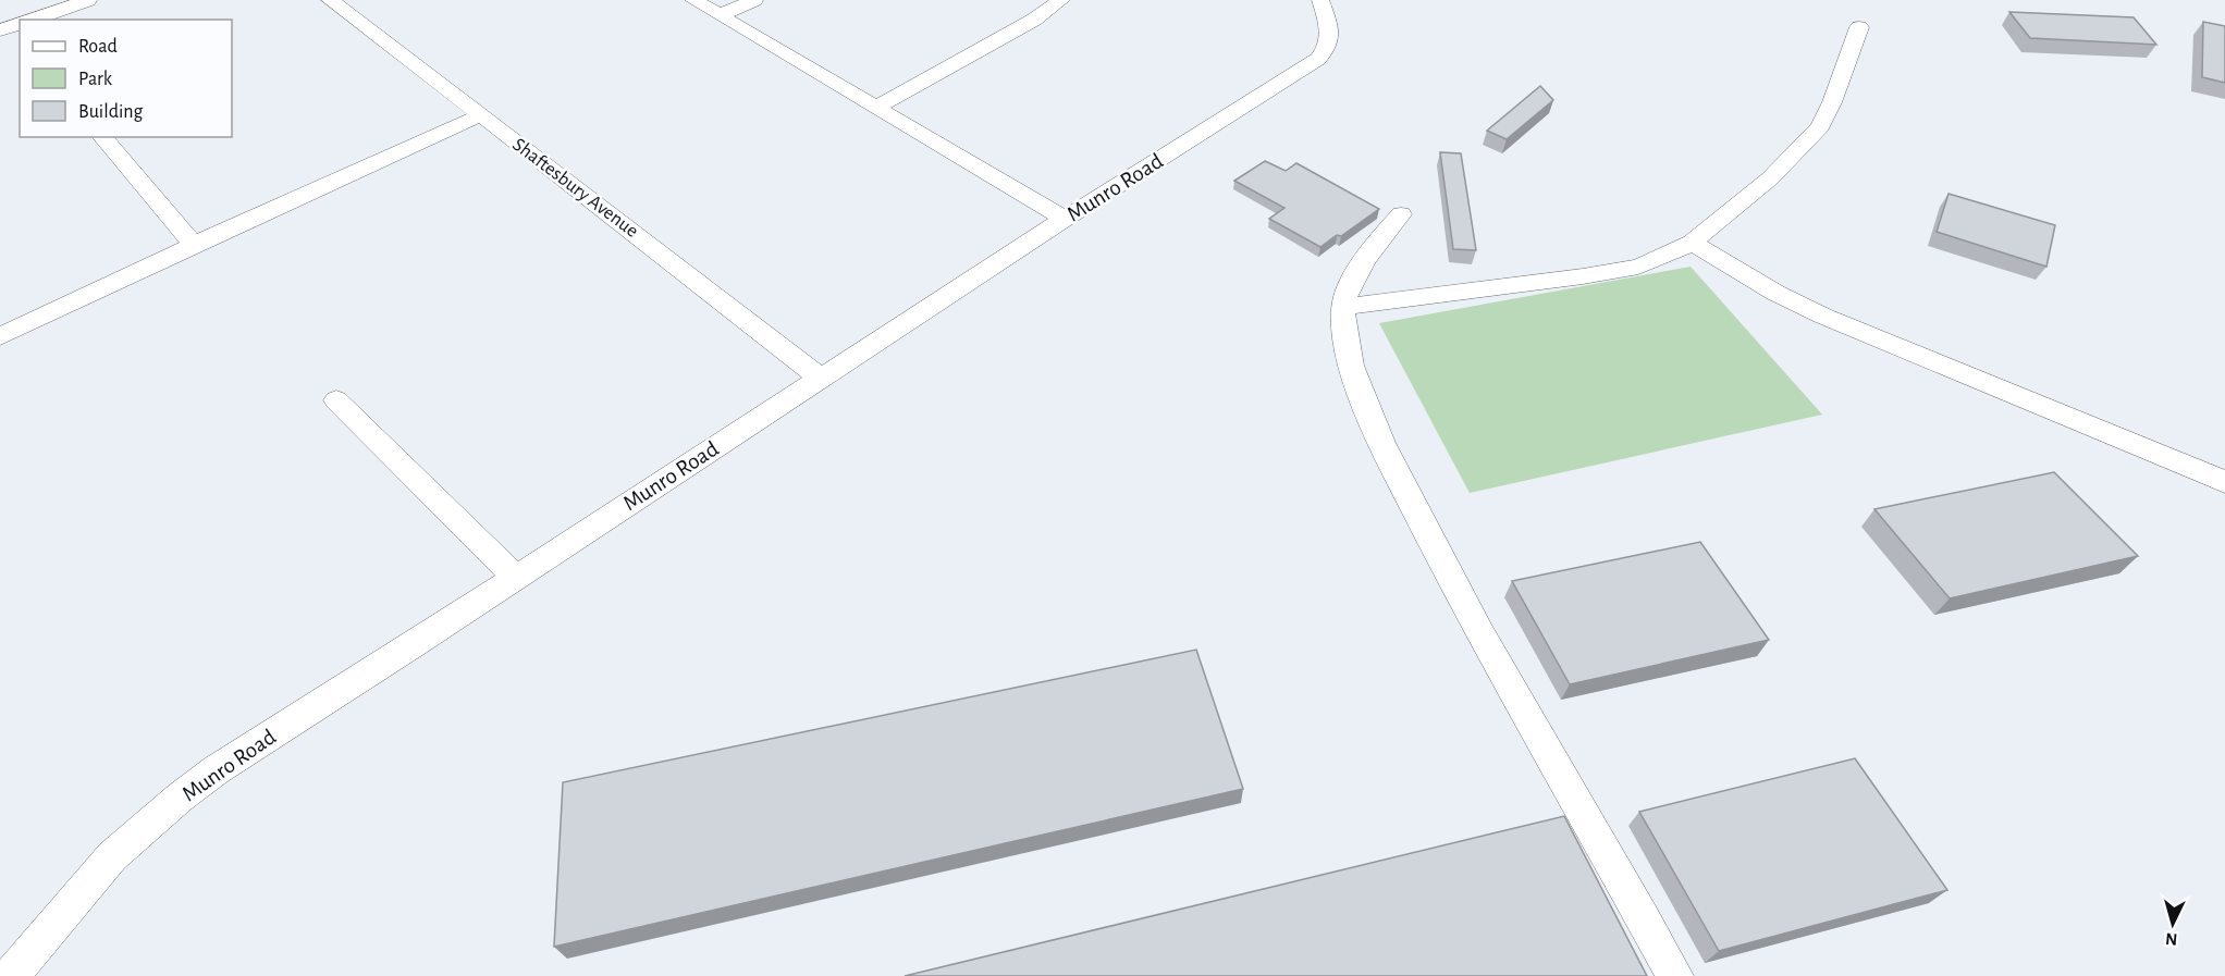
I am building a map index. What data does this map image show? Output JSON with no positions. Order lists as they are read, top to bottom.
{
  "streets": {
    "street": ["Shaftesbury Avenue", "Munro Road"]
  },
  "crossings": [
    ["Shaftesbury Avenue", "Munro Road"]
  ],
  "legend": ["Road", "Park", "Building"],
  "north": "bottom"
}
